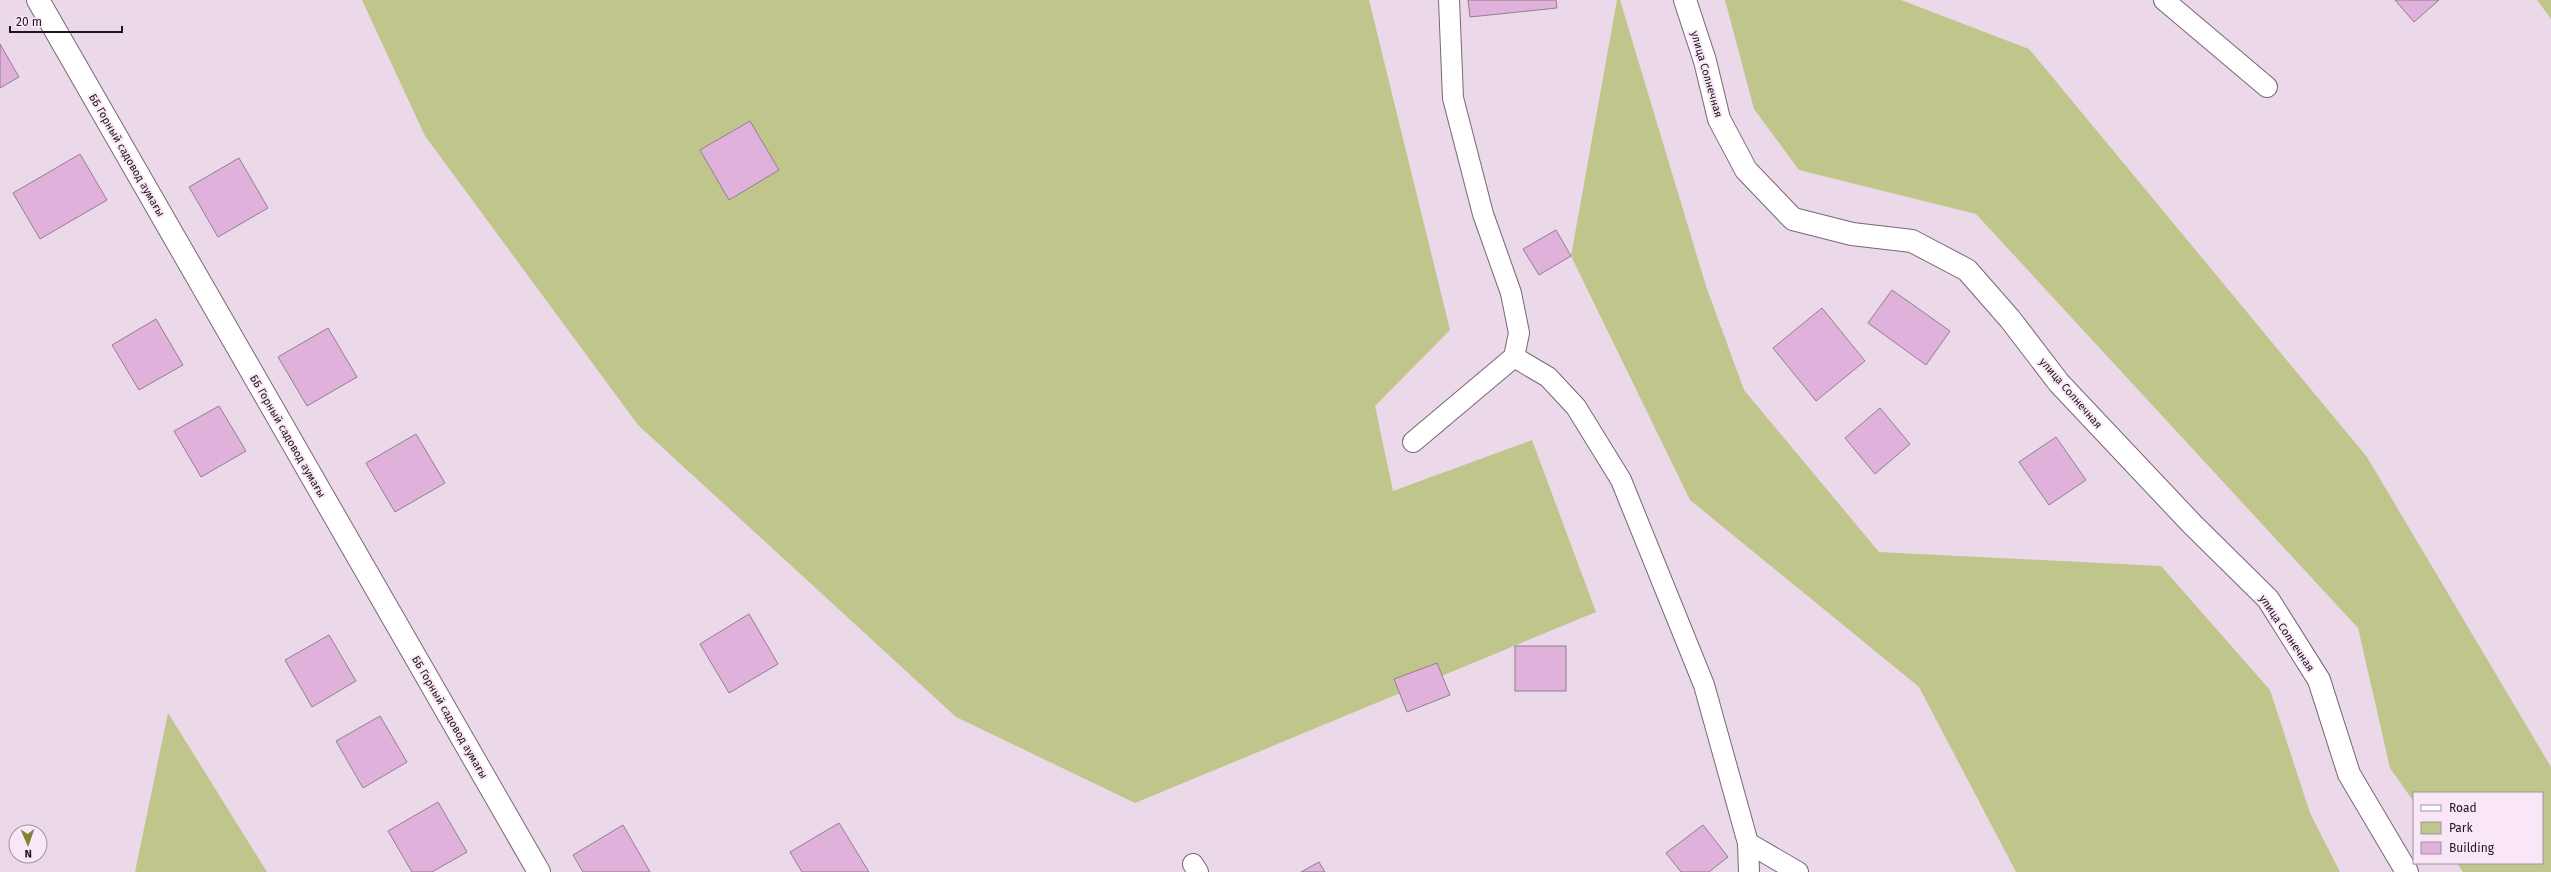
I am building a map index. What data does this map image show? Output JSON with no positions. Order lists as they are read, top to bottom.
{
  "streets": {
    "street": ["улица Солнечная", "ББ Горный садовод аумағы"]
  },
  "legend": ["Road", "Park", "Building"],
  "scale_bar": "20 m",
  "north": "bottom"
}
